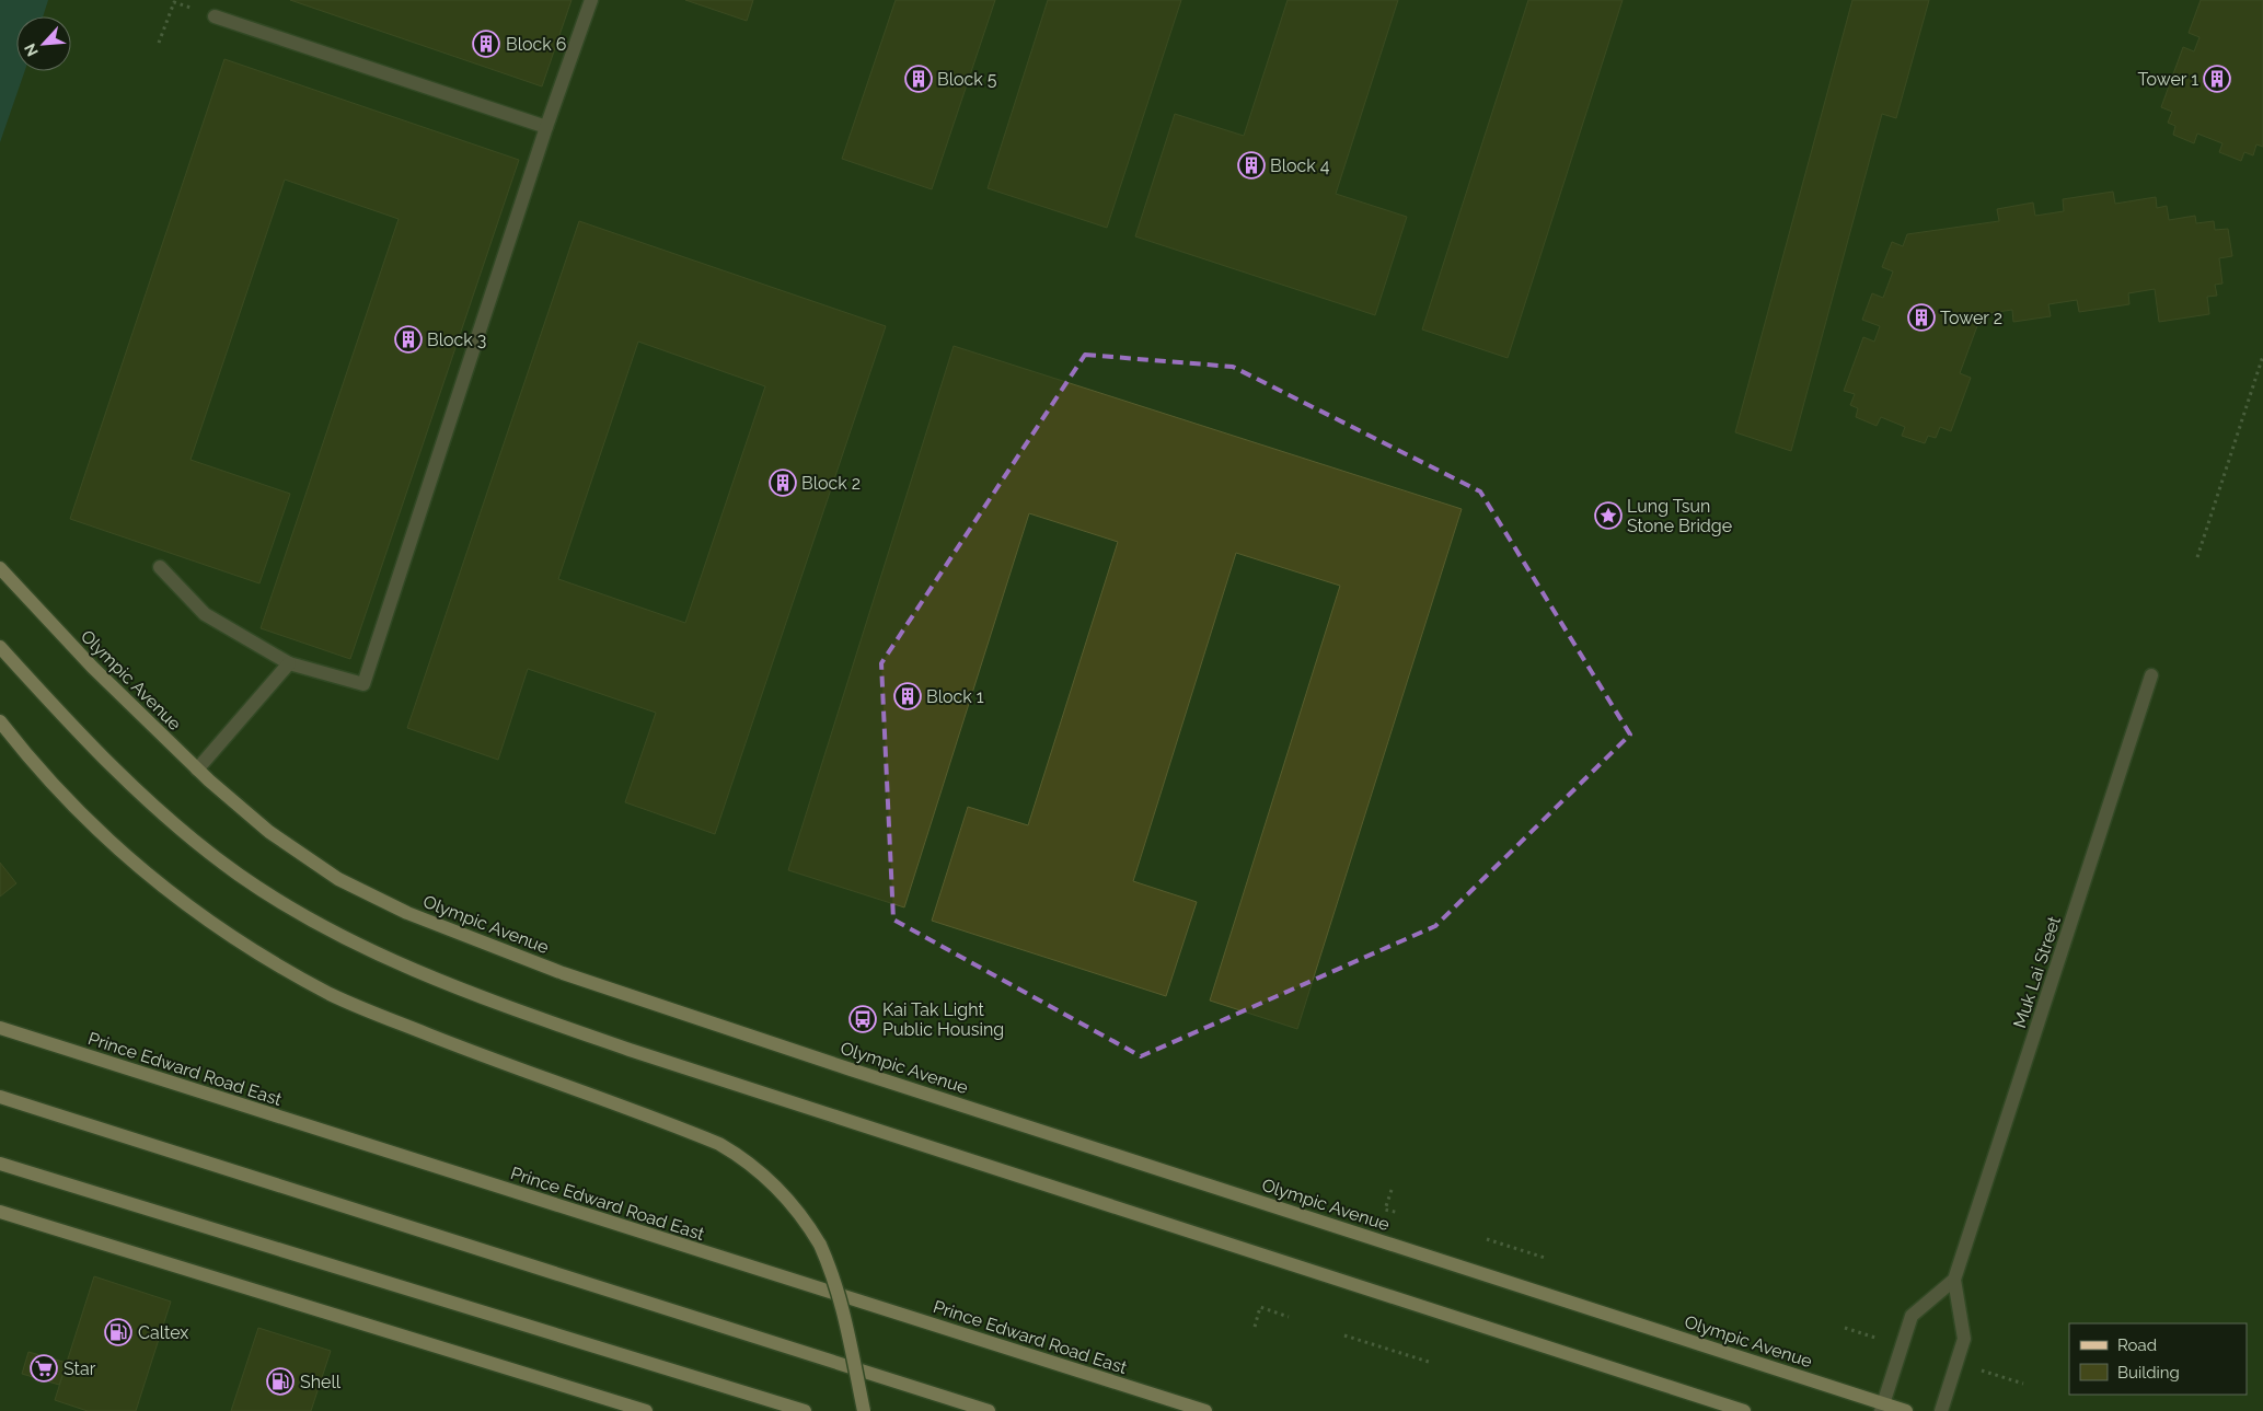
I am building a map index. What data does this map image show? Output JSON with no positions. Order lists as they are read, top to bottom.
{
  "streets": {
    "main road": ["Olympic Avenue", "Prince Edward Road East"],
    "street": ["Muk Lai Street"]
  },
  "places": {
    "building": [
      "Block 6",
      "Block 5",
      "Tower 1",
      "Block 4",
      "Tower 2",
      "Block 3",
      "Block 2",
      "Block 1"
    ],
    "place": ["Lung Tsun Stone Bridge"],
    "bus stop": ["Kai Tak Light Public Housing"],
    "fuel station": ["Caltex", "Shell"],
    "supermarket": ["Star"]
  },
  "legend": ["Road", "Building"],
  "north": "bottom left"
}
